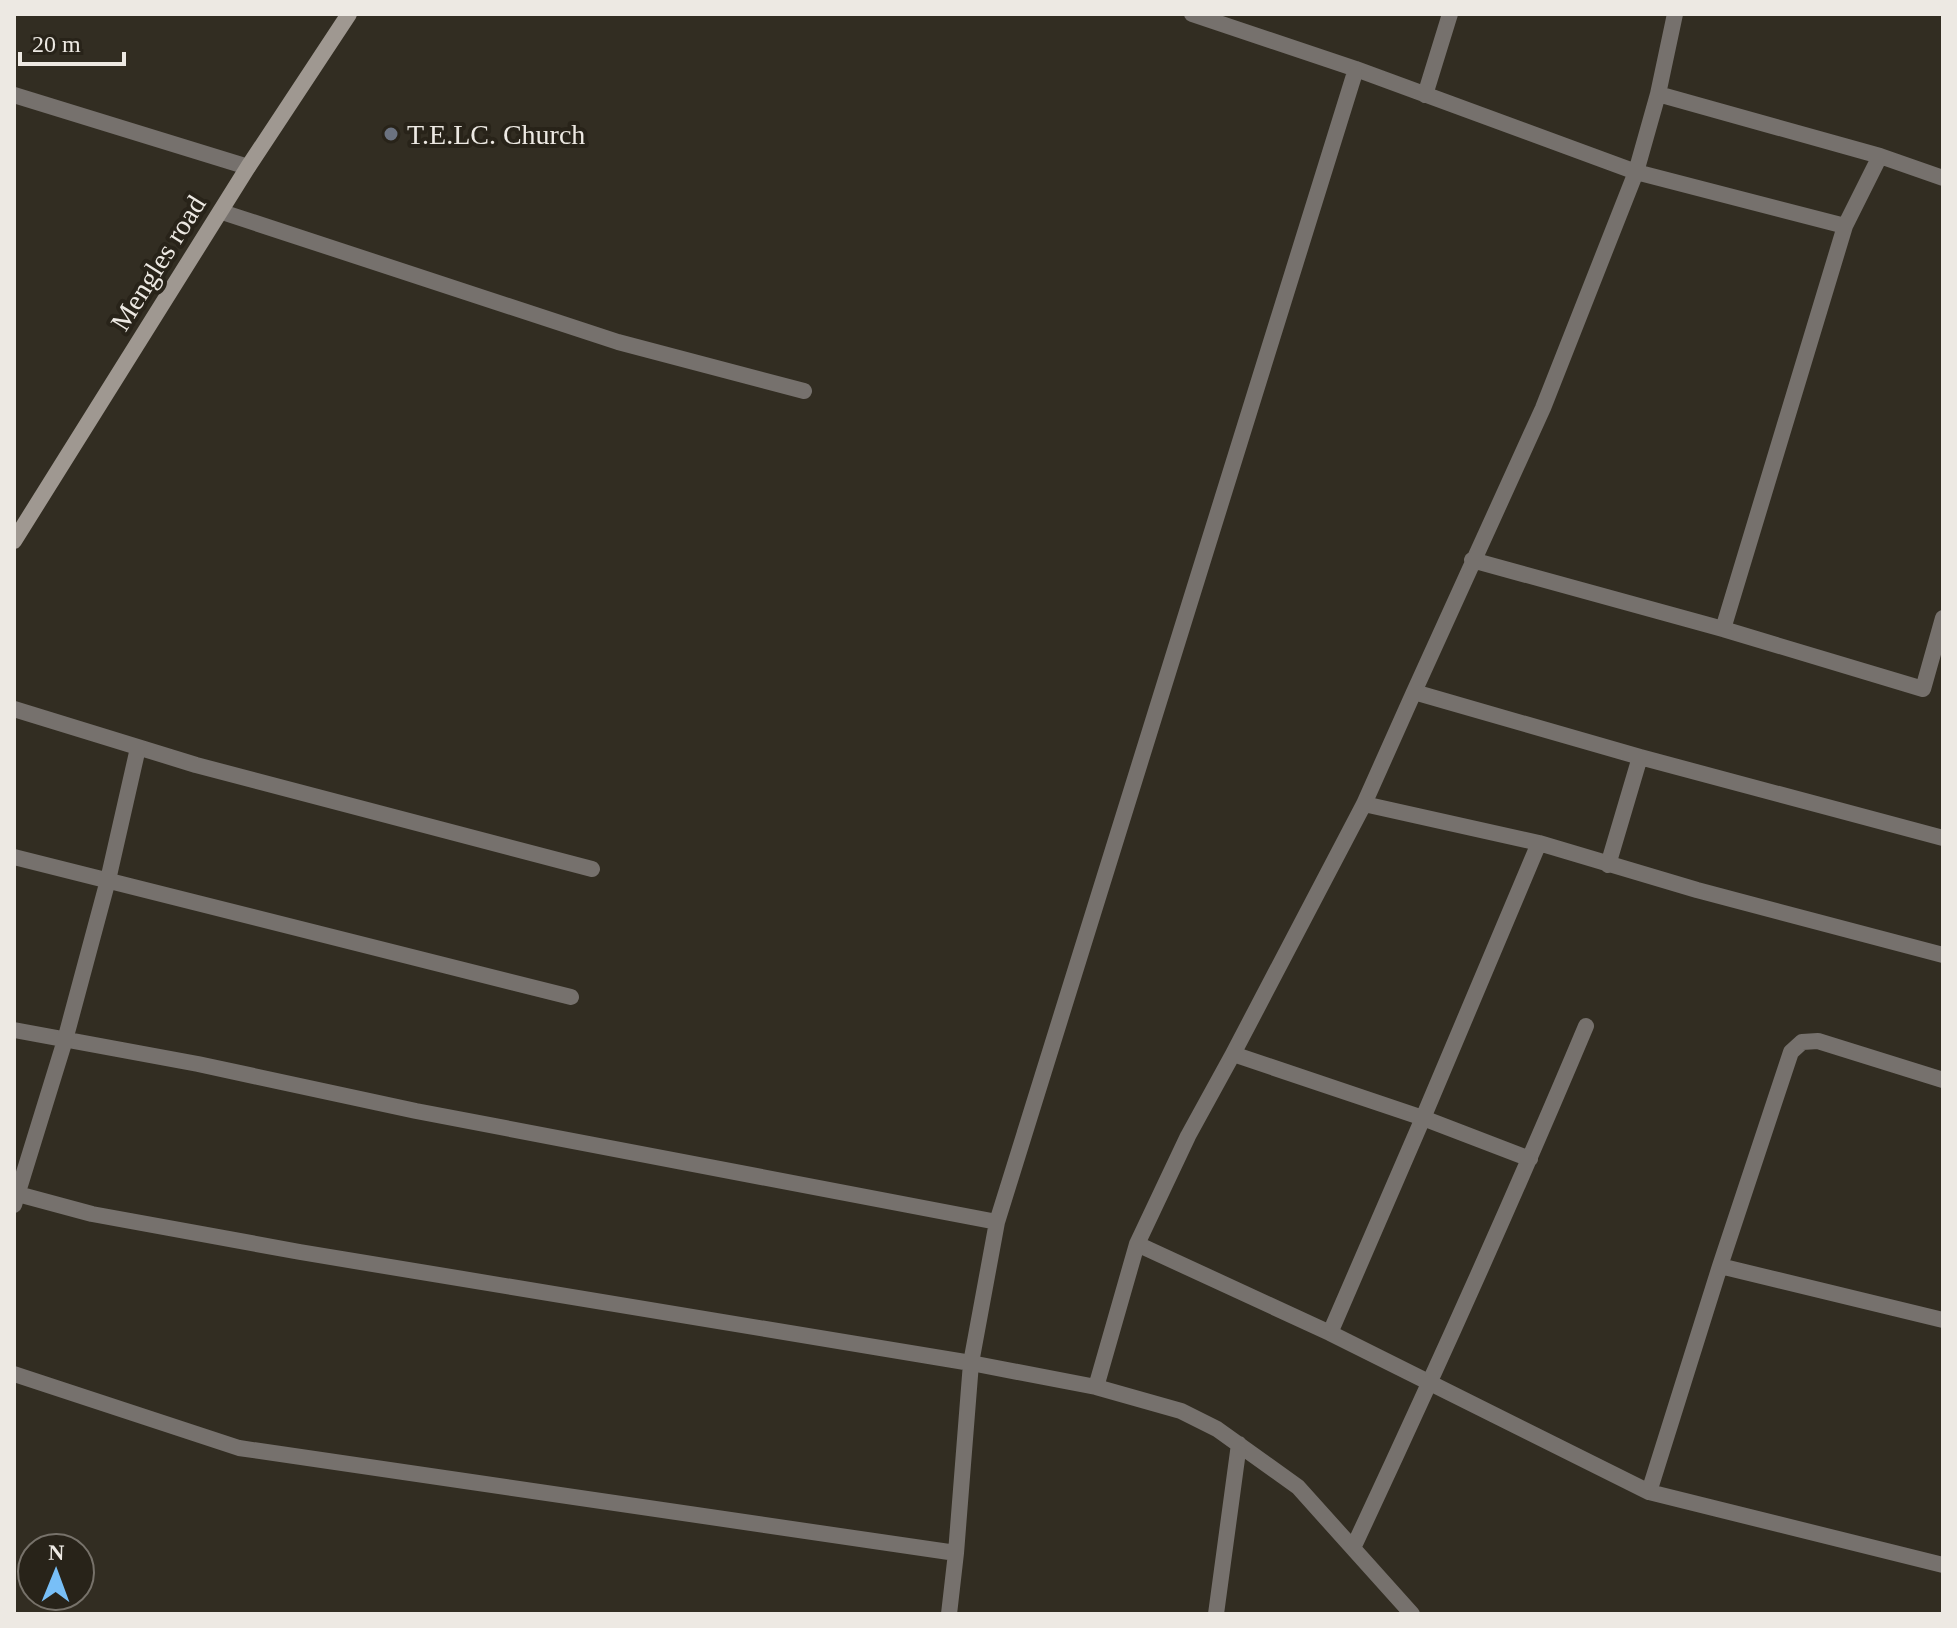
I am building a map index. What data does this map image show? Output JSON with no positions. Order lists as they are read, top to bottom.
{
  "streets": {
    "main road": ["Mengles road"]
  },
  "places": ["T.E.LC. Church"],
  "scale_bar": "20 m",
  "north": "top"
}
